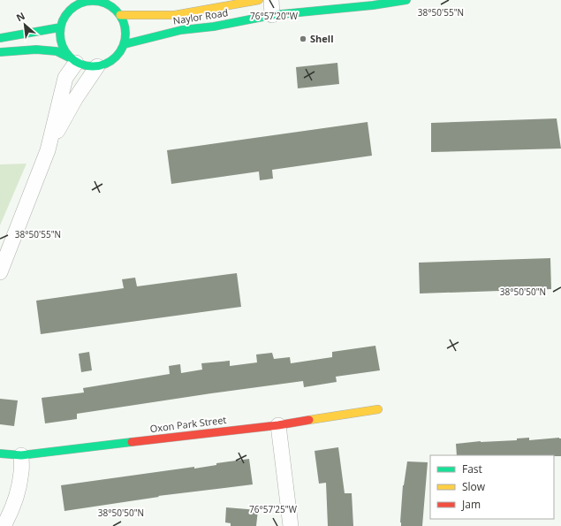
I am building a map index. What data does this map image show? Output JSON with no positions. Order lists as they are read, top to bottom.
{
  "streets": {
    "main road": ["Naylor Road", "Oxon Park Street"]
  },
  "places": ["Shell"],
  "legend": ["Fast", "Slow", "Jam"],
  "north": "top left",
  "coordinates": [
    "38°50'55\"N",
    "76°57'20\"W",
    "38°50'50\"N",
    "76°57'25\"W"
  ]
}
